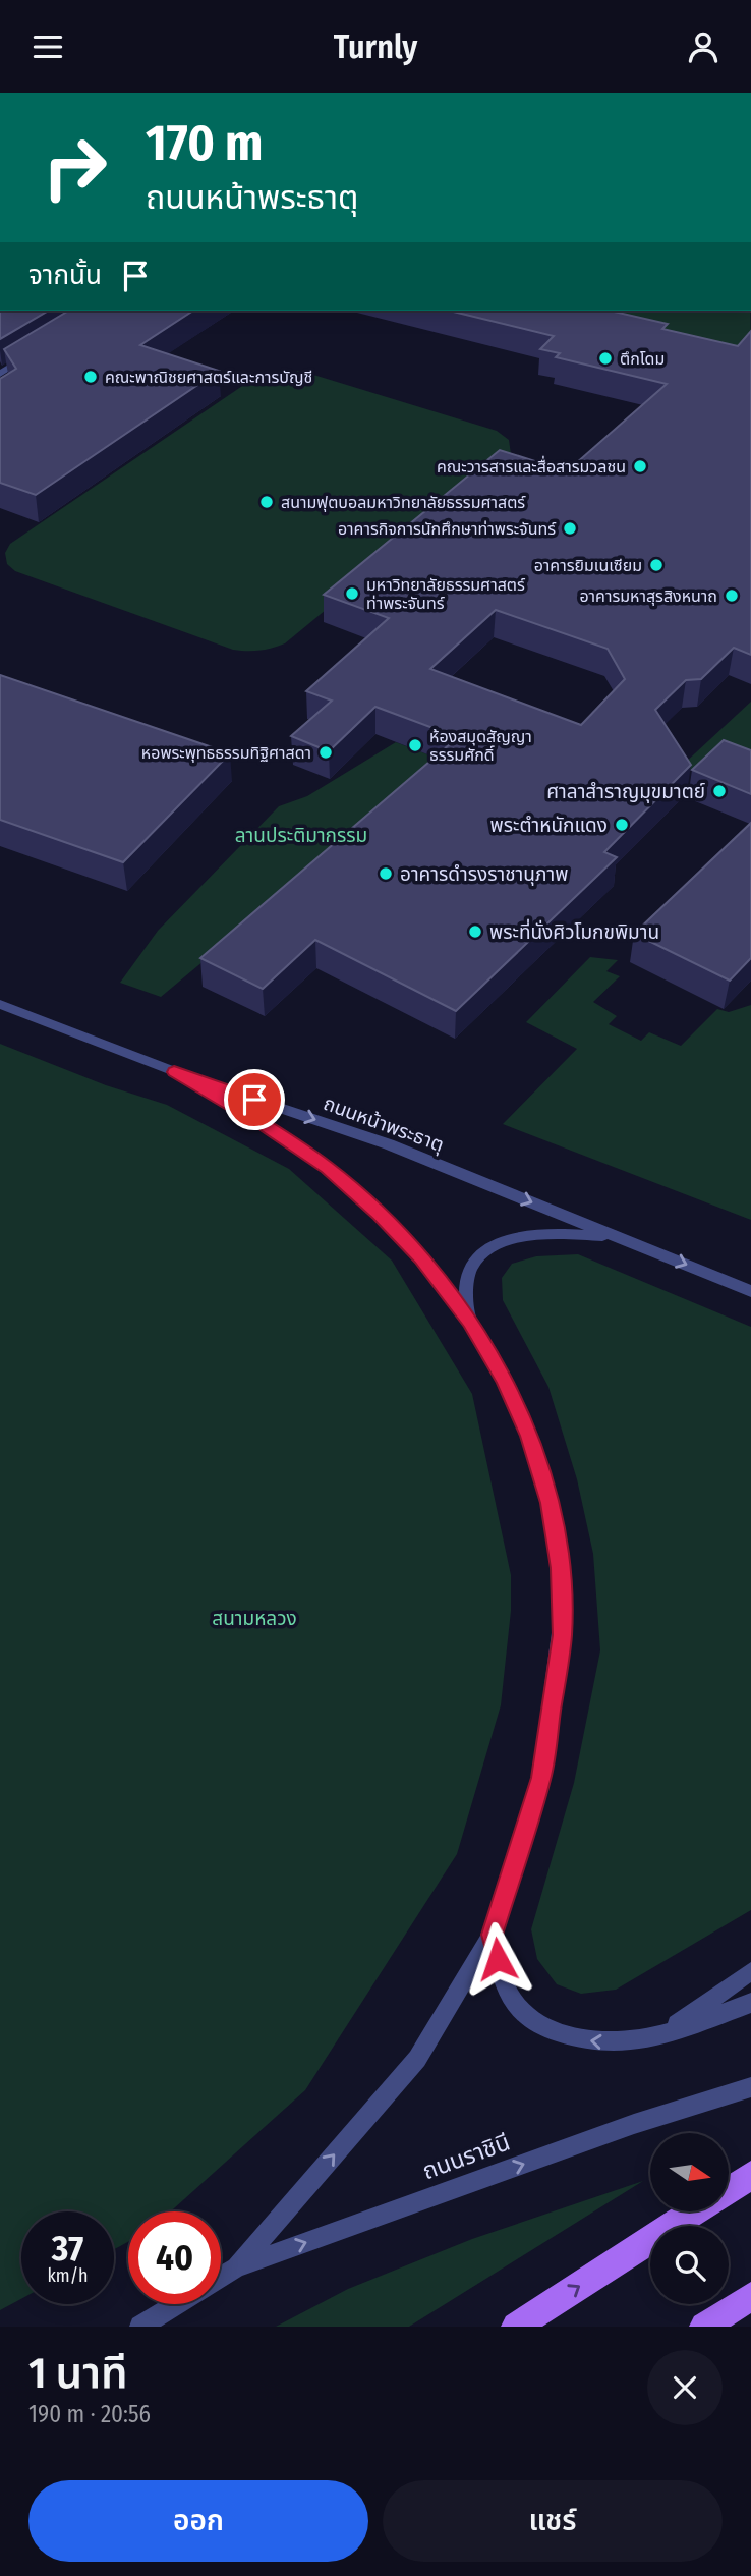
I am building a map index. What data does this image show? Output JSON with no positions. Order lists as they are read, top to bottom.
{
  "streets": {
    "street": ["ถนนหน้าพระธาตุ", "ถนนราชินี"]
  },
  "one_way": ["ถนนราชินี"],
  "parks": ["ลานประติมากรรม", "สนามหลวง"],
  "places": [
    "ตึกโดม",
    "คณะพาณิชยศาสตร์และการบัญชี",
    "คณะวารสารและสื่อสารมวลชน",
    "สนามฟุตบอลมหาวิทยาลัยธรรมศาสตร์",
    "อาคารกิจการนักศึกษาท่าพระจันทร์",
    "อาคารยิมเนเซียม",
    "มหาวิทยาลัยธรรมศาสตร์ ท่าพระจันทร์",
    "อาคารมหาสุรสิงหนาถ",
    "ห้องสมุดสัญญา ธรรมศักดิ์",
    "หอพระพุทธธรรมทิฐิศาสดา",
    "ศาลาสำราญมุขมาตย์",
    "พระตำหนักแดง",
    "อาคารดำรงราชานุภาพ",
    "พระที่นั่งศิวโมกขพิมาน"
  ],
  "north": "right",
  "page": {
    "header": "Turnly",
    "turn": ["170 m", "ถนนหน้าพระธาตุ"],
    "then": "จากนั้น",
    "speed": "37 km/h",
    "limit": "40",
    "heading": ["1 นาที", "190 m · 20:56"],
    "buttons": ["ออก", "แชร์"]
  }
}
